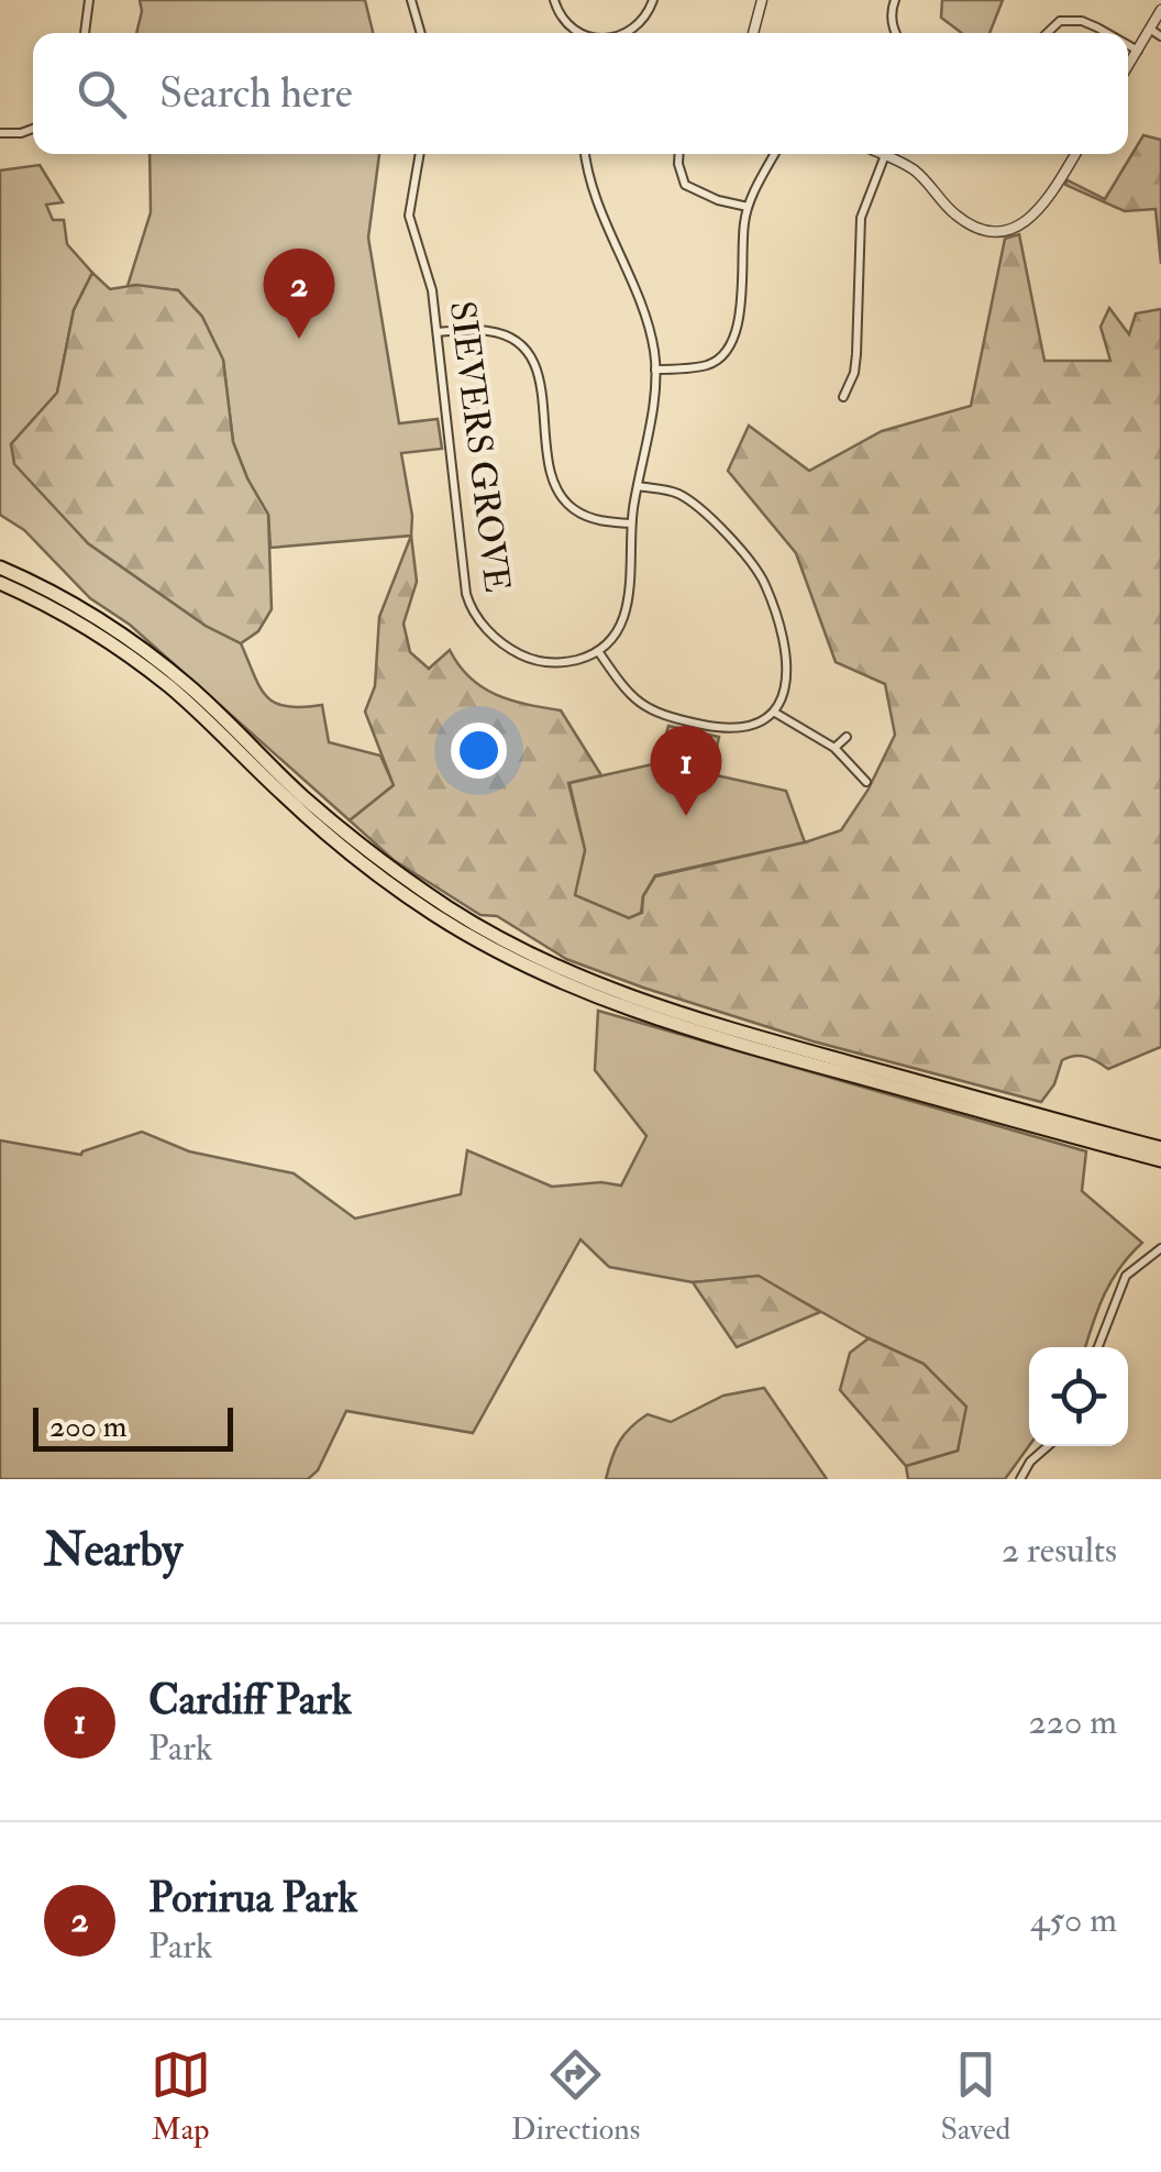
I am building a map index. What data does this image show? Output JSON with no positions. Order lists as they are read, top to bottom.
{
  "streets": {
    "street": ["SIEVERS GROVE"]
  },
  "scale_bar": "200 m",
  "page": {
    "search": "Search here",
    "pins": ["2", "1"],
    "scale": "200 m",
    "heading": ["Nearby", "2 results"],
    "list": [
      {
        "mark": "1",
        "name": "Cardiff Park",
        "note": "Park",
        "value": "220 m"
      },
      {
        "mark": "2",
        "name": "Porirua Park",
        "note": "Park",
        "value": "450 m"
      }
    ],
    "nav": ["Map", "Directions", "Saved"]
  }
}
